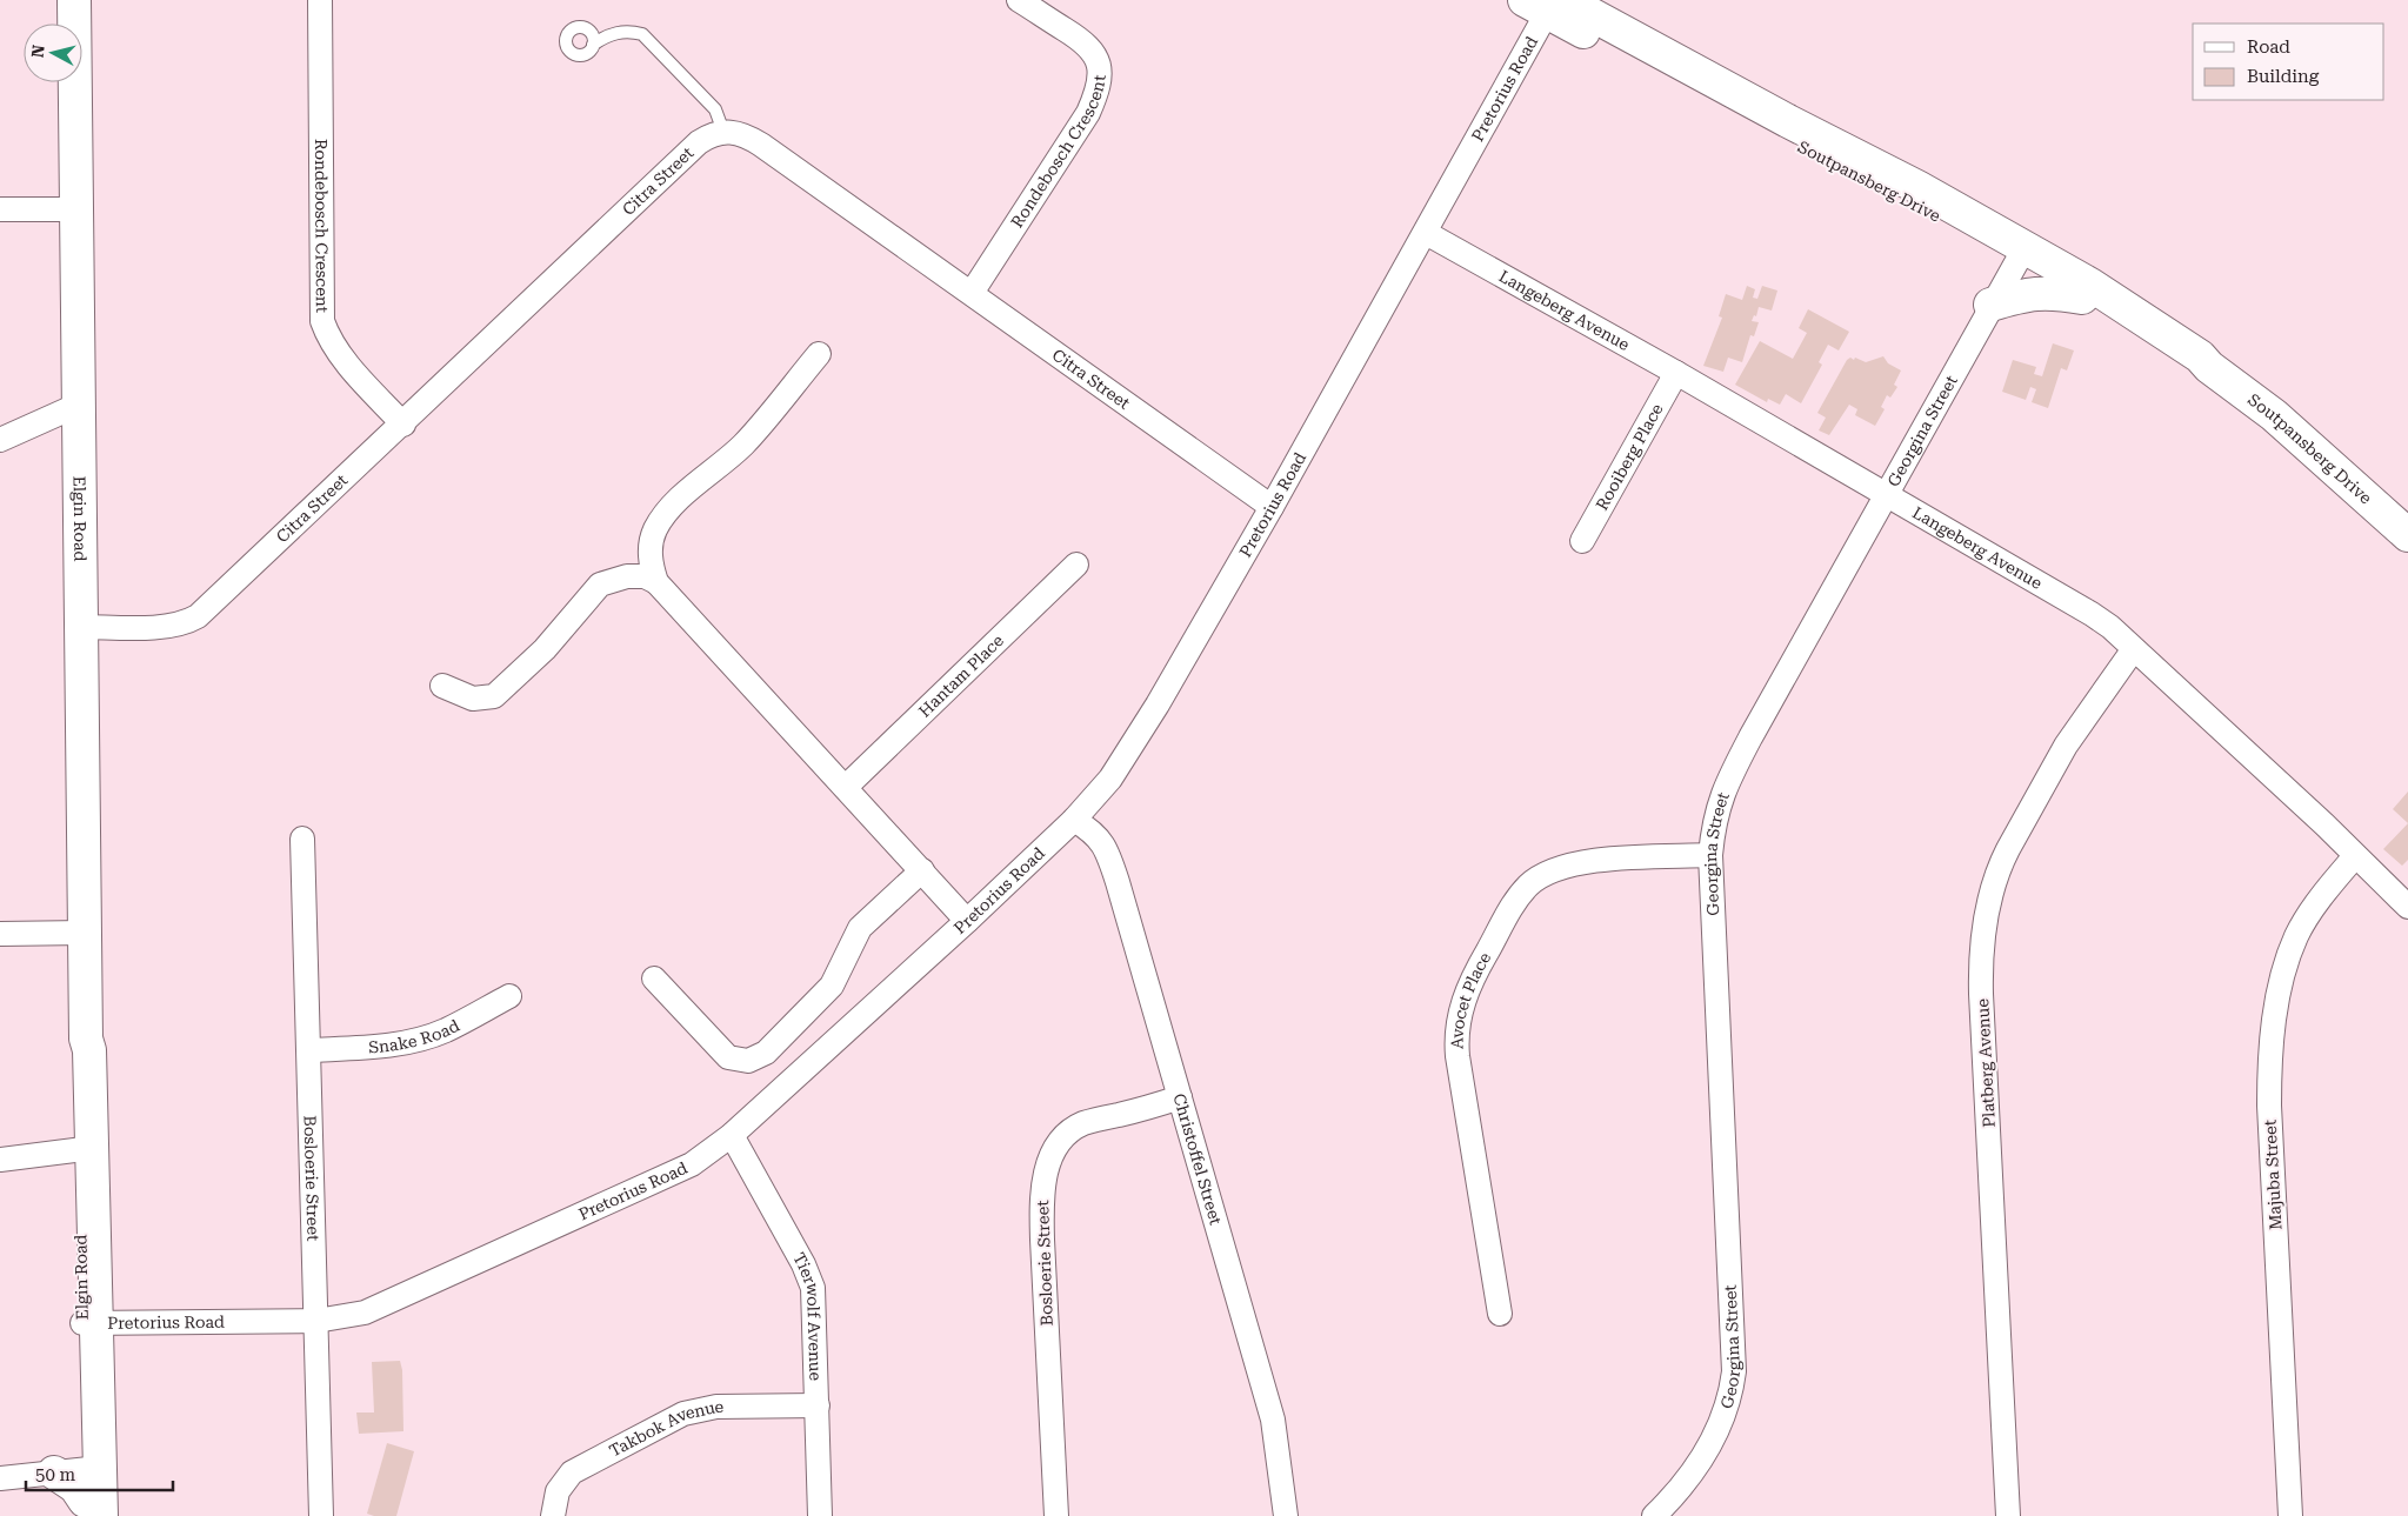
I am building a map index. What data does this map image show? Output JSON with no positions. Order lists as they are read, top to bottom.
{
  "streets": {
    "street": [
      "Pretorius Road",
      "Rondebosch Crescent",
      "Soutpansberg Drive",
      "Citra Street",
      "Langeberg Avenue",
      "Georgina Street",
      "Rooiberg Place",
      "Elgin Road",
      "Hantam Place",
      "Avocet Place",
      "Snake Road",
      "Platberg Avenue",
      "Christoffel Street",
      "Majuba Street",
      "Bosloerie Street",
      "Tierwolf Avenue",
      "Takbok Avenue"
    ]
  },
  "crossings": [
    ["Pretorius Road", "Soutpansberg Drive"],
    ["Pretorius Road", "Citra Street"],
    ["Pretorius Road", "Langeberg Avenue"],
    ["Pretorius Road", "Elgin Road"],
    ["Pretorius Road", "Christoffel Street"],
    ["Pretorius Road", "Bosloerie Street"],
    ["Pretorius Road", "Tierwolf Avenue"],
    ["Rondebosch Crescent", "Citra Street"],
    ["Soutpansberg Drive", "Georgina Street"],
    ["Citra Street", "Elgin Road"],
    ["Langeberg Avenue", "Georgina Street"],
    ["Langeberg Avenue", "Rooiberg Place"],
    ["Langeberg Avenue", "Platberg Avenue"],
    ["Langeberg Avenue", "Majuba Street"],
    ["Georgina Street", "Avocet Place"],
    ["Snake Road", "Bosloerie Street"],
    ["Christoffel Street", "Bosloerie Street"],
    ["Tierwolf Avenue", "Takbok Avenue"]
  ],
  "legend": ["Road", "Building"],
  "scale_bar": "50 m",
  "north": "left"
}
